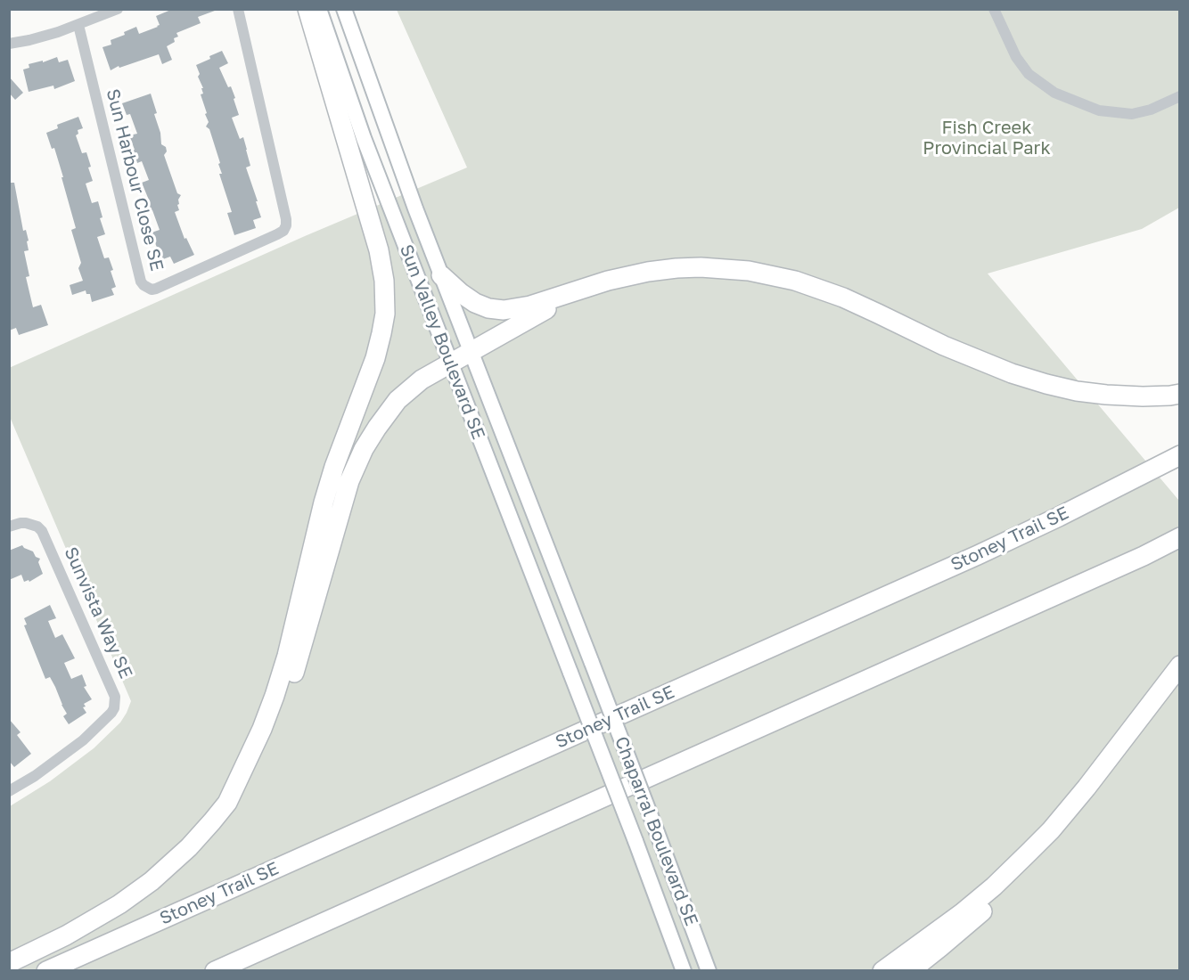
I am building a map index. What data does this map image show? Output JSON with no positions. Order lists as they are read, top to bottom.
{
  "streets": {
    "highway": ["Stoney Trail SE"],
    "main road": ["Sun Valley Boulevard SE", "Chaparral Boulevard SE"],
    "street": ["Sun Harbour Close SE", "Sunvista Way SE"]
  },
  "crossings": [
    ["Sun Valley Boulevard SE", "Chaparral Boulevard SE"]
  ],
  "parks": ["Fish Creek Provincial Park"]
}
